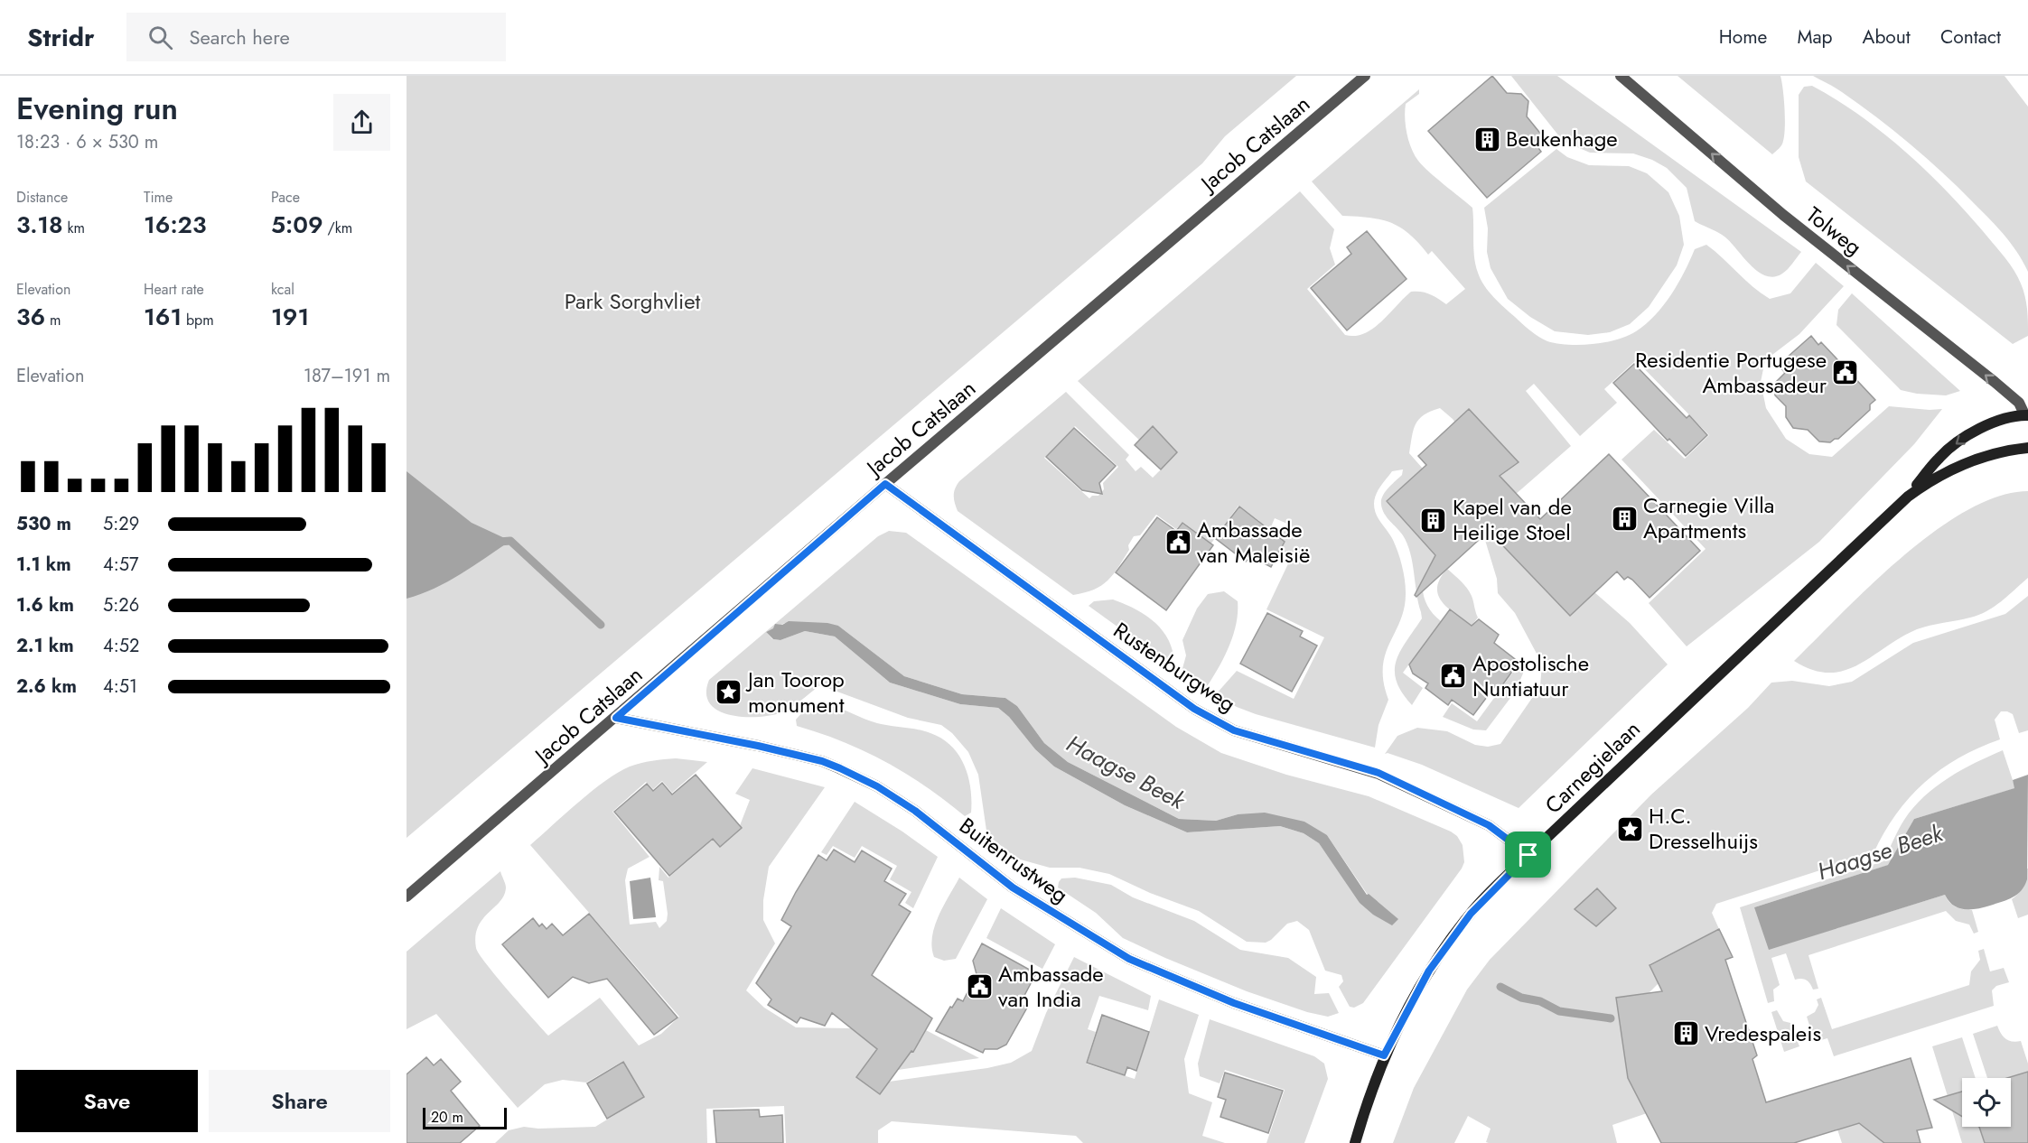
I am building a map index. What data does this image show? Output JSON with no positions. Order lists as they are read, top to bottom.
{
  "streets": {
    "main road": ["Carnegielaan"],
    "street": [
      "Jacob Catslaan",
      "Tolweg",
      "Rustenburgweg",
      "Buitenrustweg"
    ]
  },
  "crossings": [
    ["Jacob Catslaan", "Rustenburgweg"],
    ["Jacob Catslaan", "Buitenrustweg"],
    ["Tolweg", "Carnegielaan"],
    ["Rustenburgweg", "Carnegielaan"],
    ["Carnegielaan", "Buitenrustweg"]
  ],
  "one_way": ["Tolweg"],
  "water": ["Haagse Beek"],
  "parks": ["Park Sorghvliet"],
  "places": {
    "building": [
      "Beukenhage",
      "Carnegie Villa Apartments",
      "Kapel van de Heilige Stoel",
      "Vredespaleis"
    ],
    "public building": [
      "Residentie Portugese Ambassadeur",
      "Ambassade van Maleisië",
      "Apostolische Nuntiatuur",
      "Ambassade van India"
    ],
    "place": ["Jan Toorop monument", "H.C. Dresselhuijs"]
  },
  "scale_bar": "20 m",
  "page": {
    "header": "Stridr",
    "search": "Search here",
    "nav": [
      "Home",
      "Map",
      "About",
      "Contact"
    ],
    "heading": ["Evening run", "18:23 · 6 × 530 m"],
    "stats": [
      ["Distance", "3.18 km"],
      ["Time", "16:23"],
      ["Pace", "5:09 /km"],
      ["Elevation", "36 m"],
      ["Heart rate", "161 bpm"],
      ["kcal", "191"]
    ],
    "chart": ["Elevation", "187–191 m"],
    "list": [
      {
        "name": "530 m",
        "note": "5:29"
      },
      {
        "name": "1.1 km",
        "note": "4:57"
      },
      {
        "name": "1.6 km",
        "note": "5:26"
      },
      {
        "name": "2.1 km",
        "note": "4:52"
      },
      {
        "name": "2.6 km",
        "note": "4:51"
      }
    ],
    "buttons": ["Save", "Share"],
    "scale": "20 m"
  }
}
